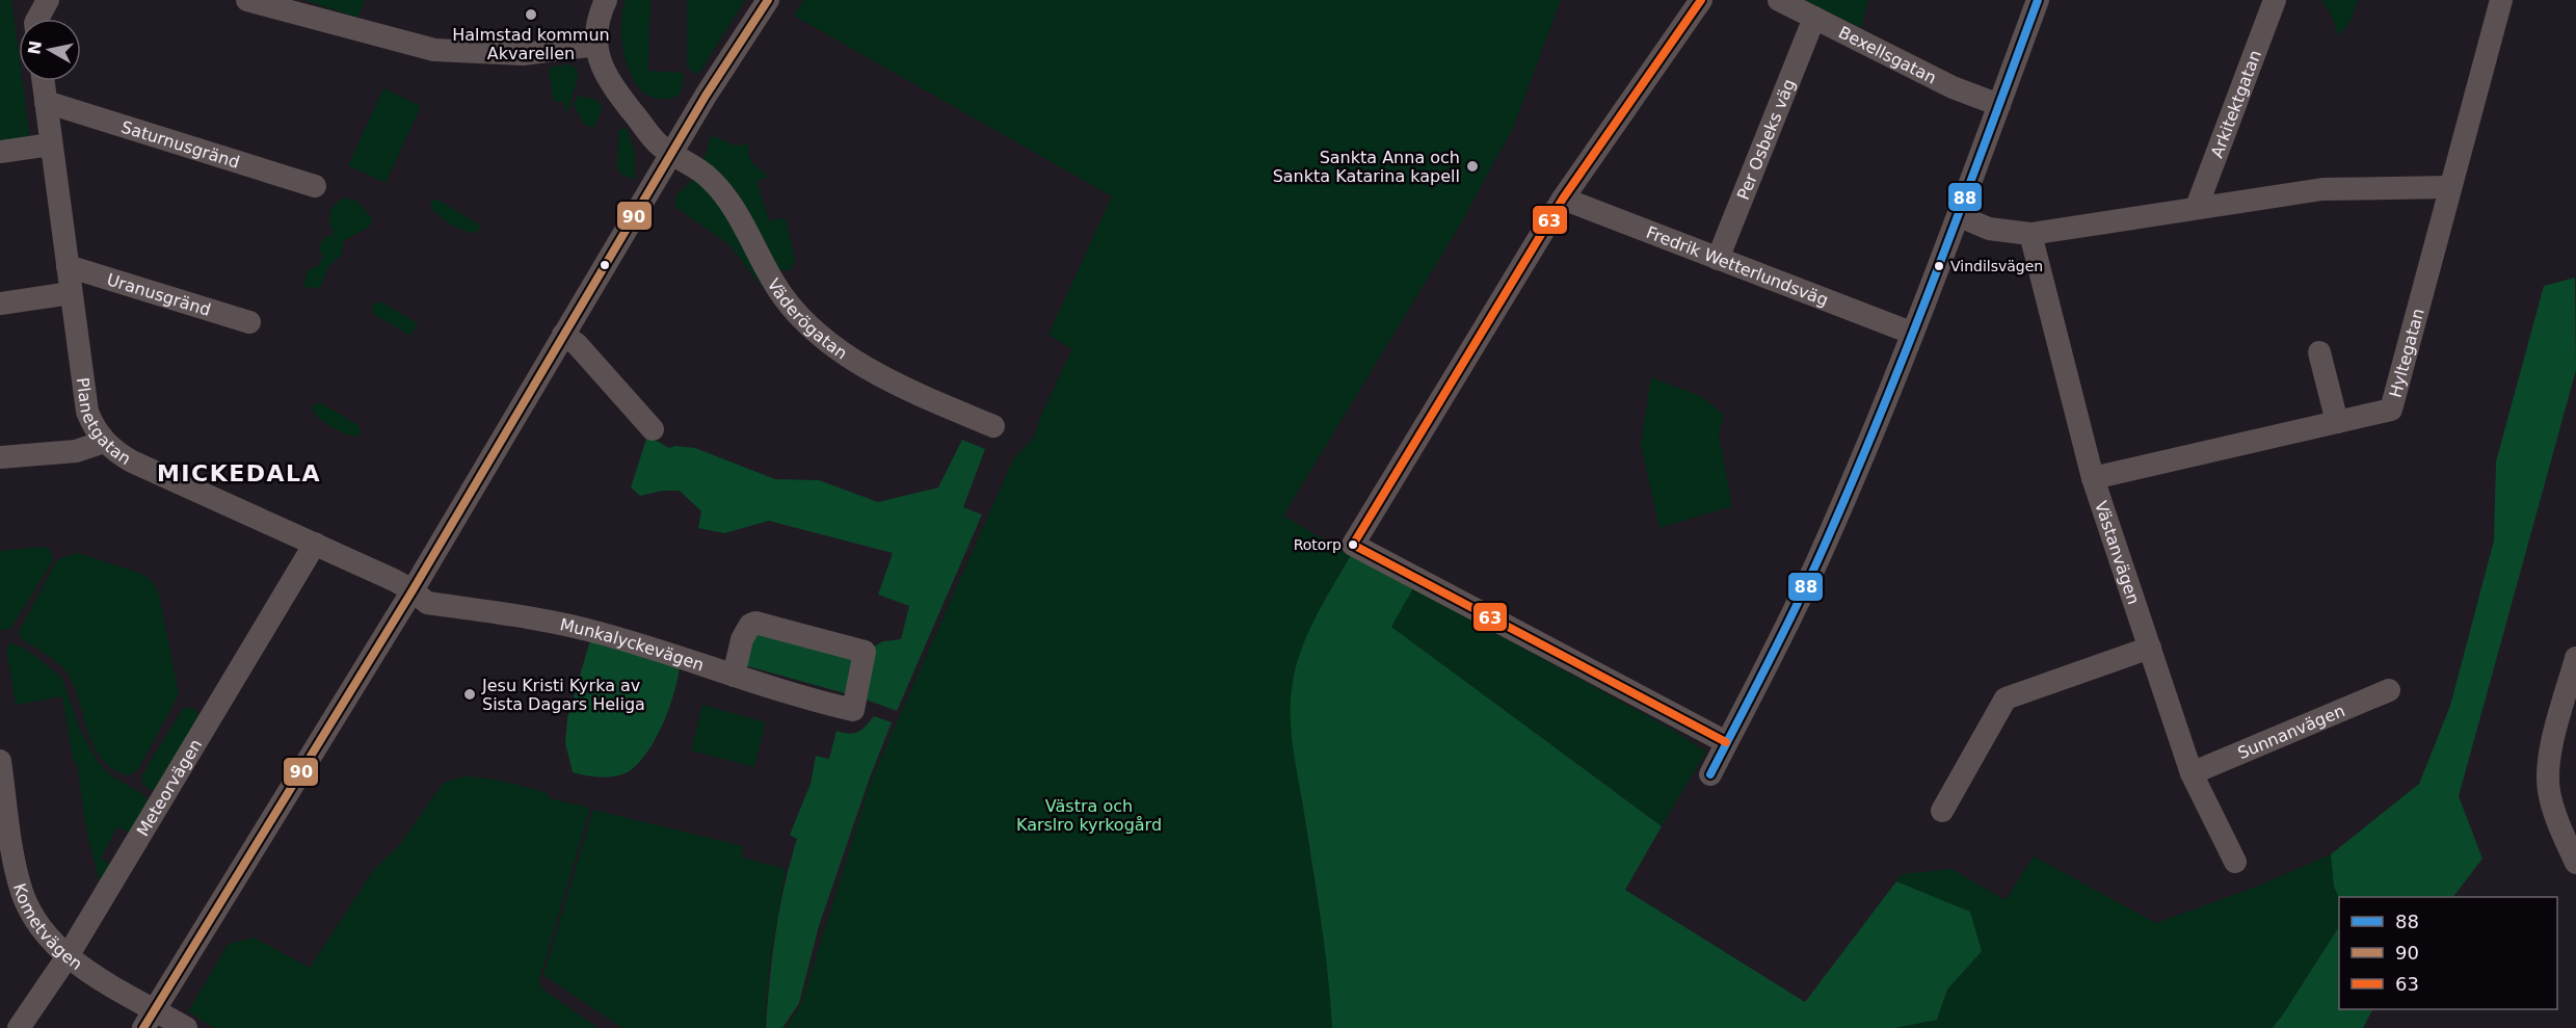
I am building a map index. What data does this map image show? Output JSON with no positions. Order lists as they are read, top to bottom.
{
  "streets": {
    "street": [
      "Bexellsgatan",
      "Arkitektgatan",
      "Per Osbeks väg",
      "Saturnusgränd",
      "Fredrik Wetterlundsväg",
      "Uranusgränd",
      "Väderögatan",
      "Hyltegatan",
      "Planetgatan",
      "Västanvägen",
      "Munkalyckevägen",
      "Sunnanvägen",
      "Meteorvägen",
      "Kometvägen"
    ]
  },
  "crossings": [
    ["Bexellsgatan", "Per Osbeks väg"],
    ["Per Osbeks väg", "Fredrik Wetterlundsväg"],
    ["Saturnusgränd", "Planetgatan"],
    ["Uranusgränd", "Planetgatan"],
    ["Hyltegatan", "Västanvägen"],
    ["Planetgatan", "Munkalyckevägen"],
    ["Planetgatan", "Meteorvägen"],
    ["Västanvägen", "Sunnanvägen"],
    ["Meteorvägen", "Kometvägen"]
  ],
  "districts": ["MICKEDALA"],
  "parks": ["Västra och Karslro kyrkogård"],
  "places": [
    "Halmstad kommun Akvarellen",
    "Sankta Anna och Sankta Katarina kapell",
    "Vindilsvägen",
    "Rotorp",
    "Jesu Kristi Kyrka av Sista Dagars Heliga"
  ],
  "lines": ["transit line 88", "transit line 90", "transit line 63"],
  "legend": ["88", "90", "63"],
  "north": "left"
}
